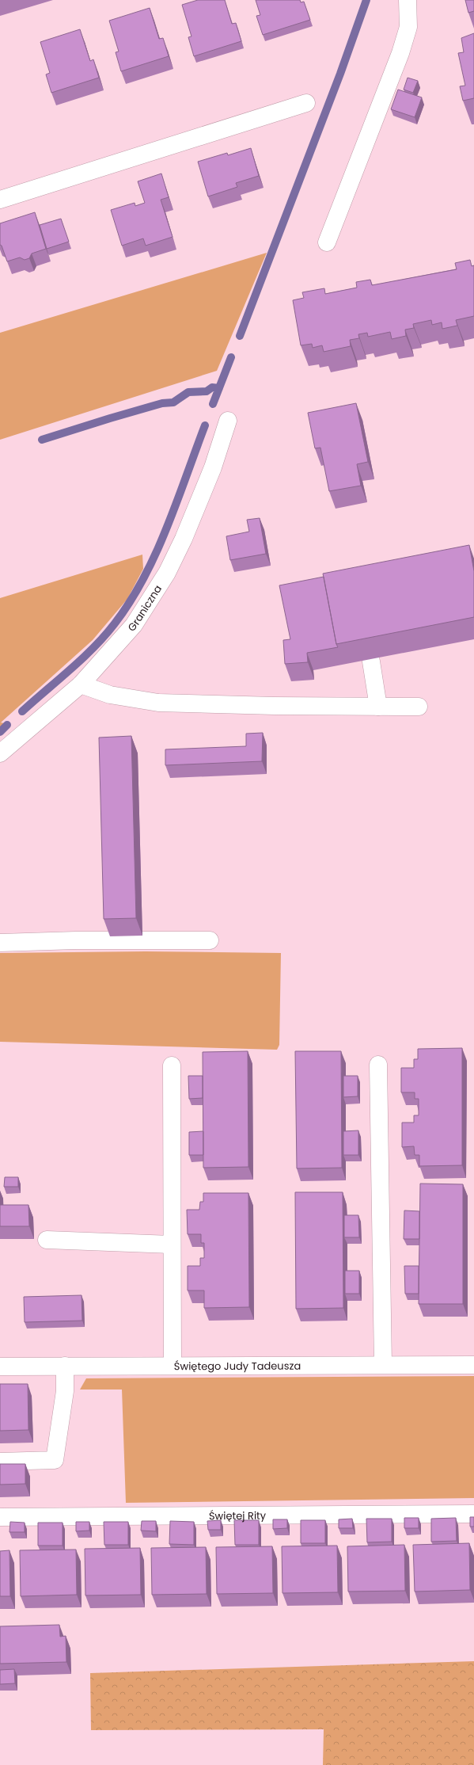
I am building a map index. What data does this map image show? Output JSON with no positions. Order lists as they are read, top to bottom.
{
  "streets": {
    "street": ["Graniczna", "Świętego Judy Tadeusza", "Świętej Rity"]
  }
}
